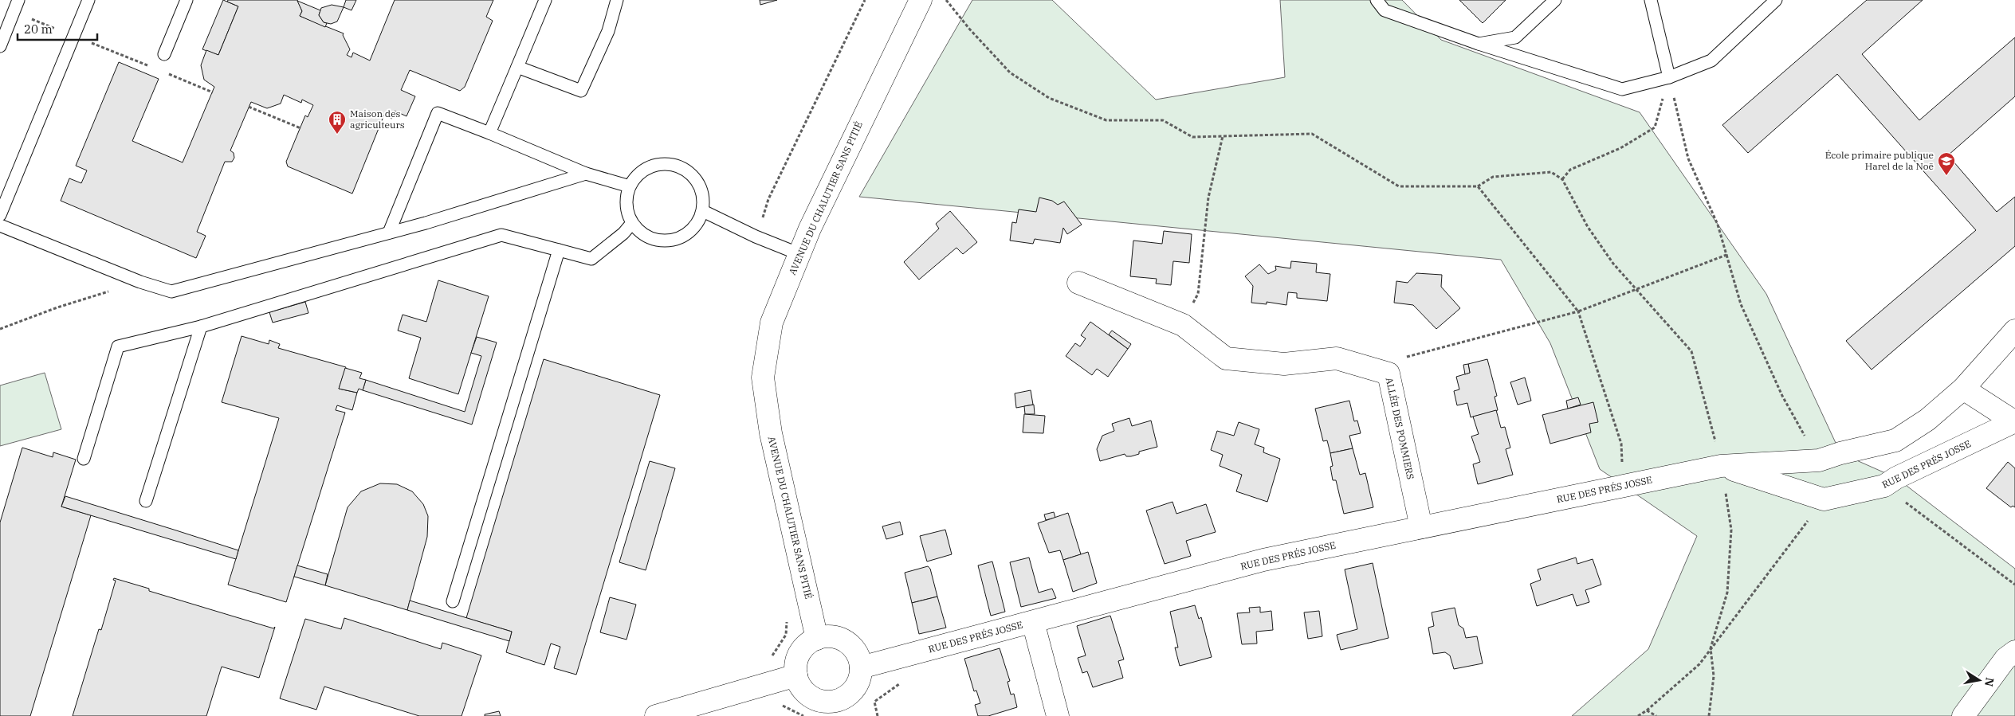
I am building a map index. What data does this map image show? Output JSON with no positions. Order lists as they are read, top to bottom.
{
  "streets": {
    "street": ["AVENUE DU CHALUTIER SANS PITIÉ", "ALLÉE DES POMMIERS", "RUE DES PRÉS JOSSE"]
  },
  "crossings": [
    ["AVENUE DU CHALUTIER SANS PITIÉ", "RUE DES PRÉS JOSSE"],
    ["ALLÉE DES POMMIERS", "RUE DES PRÉS JOSSE"]
  ],
  "places": {
    "building": ["Maison des agriculteurs"],
    "school or university": ["École primaire publique Harel de la Noë"]
  },
  "scale_bar": "20 m",
  "north": "right"
}
